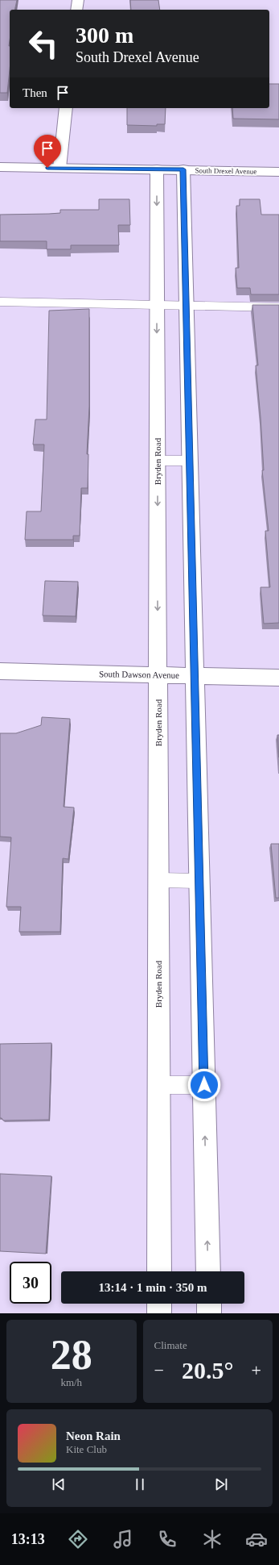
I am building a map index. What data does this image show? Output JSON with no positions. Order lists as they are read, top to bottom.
{
  "streets": {
    "street": ["South Drexel Avenue", "Bryden Road", "South Dawson Avenue"]
  },
  "crossings": [
    ["South Drexel Avenue", "Bryden Road"],
    ["Bryden Road", "South Dawson Avenue"]
  ],
  "page": {
    "turn": ["300 m", "South Drexel Avenue"],
    "then": "Then",
    "limit": "30",
    "trip": "13:14 · 1 min · 350 m",
    "tile": [
      ["28", "km/h"],
      "Climate"
    ],
    "heat": ["−", "20.5°", "+"],
    "song": ["Neon Rain", "Kite Club"],
    "tabs": "13:13"
  }
}
